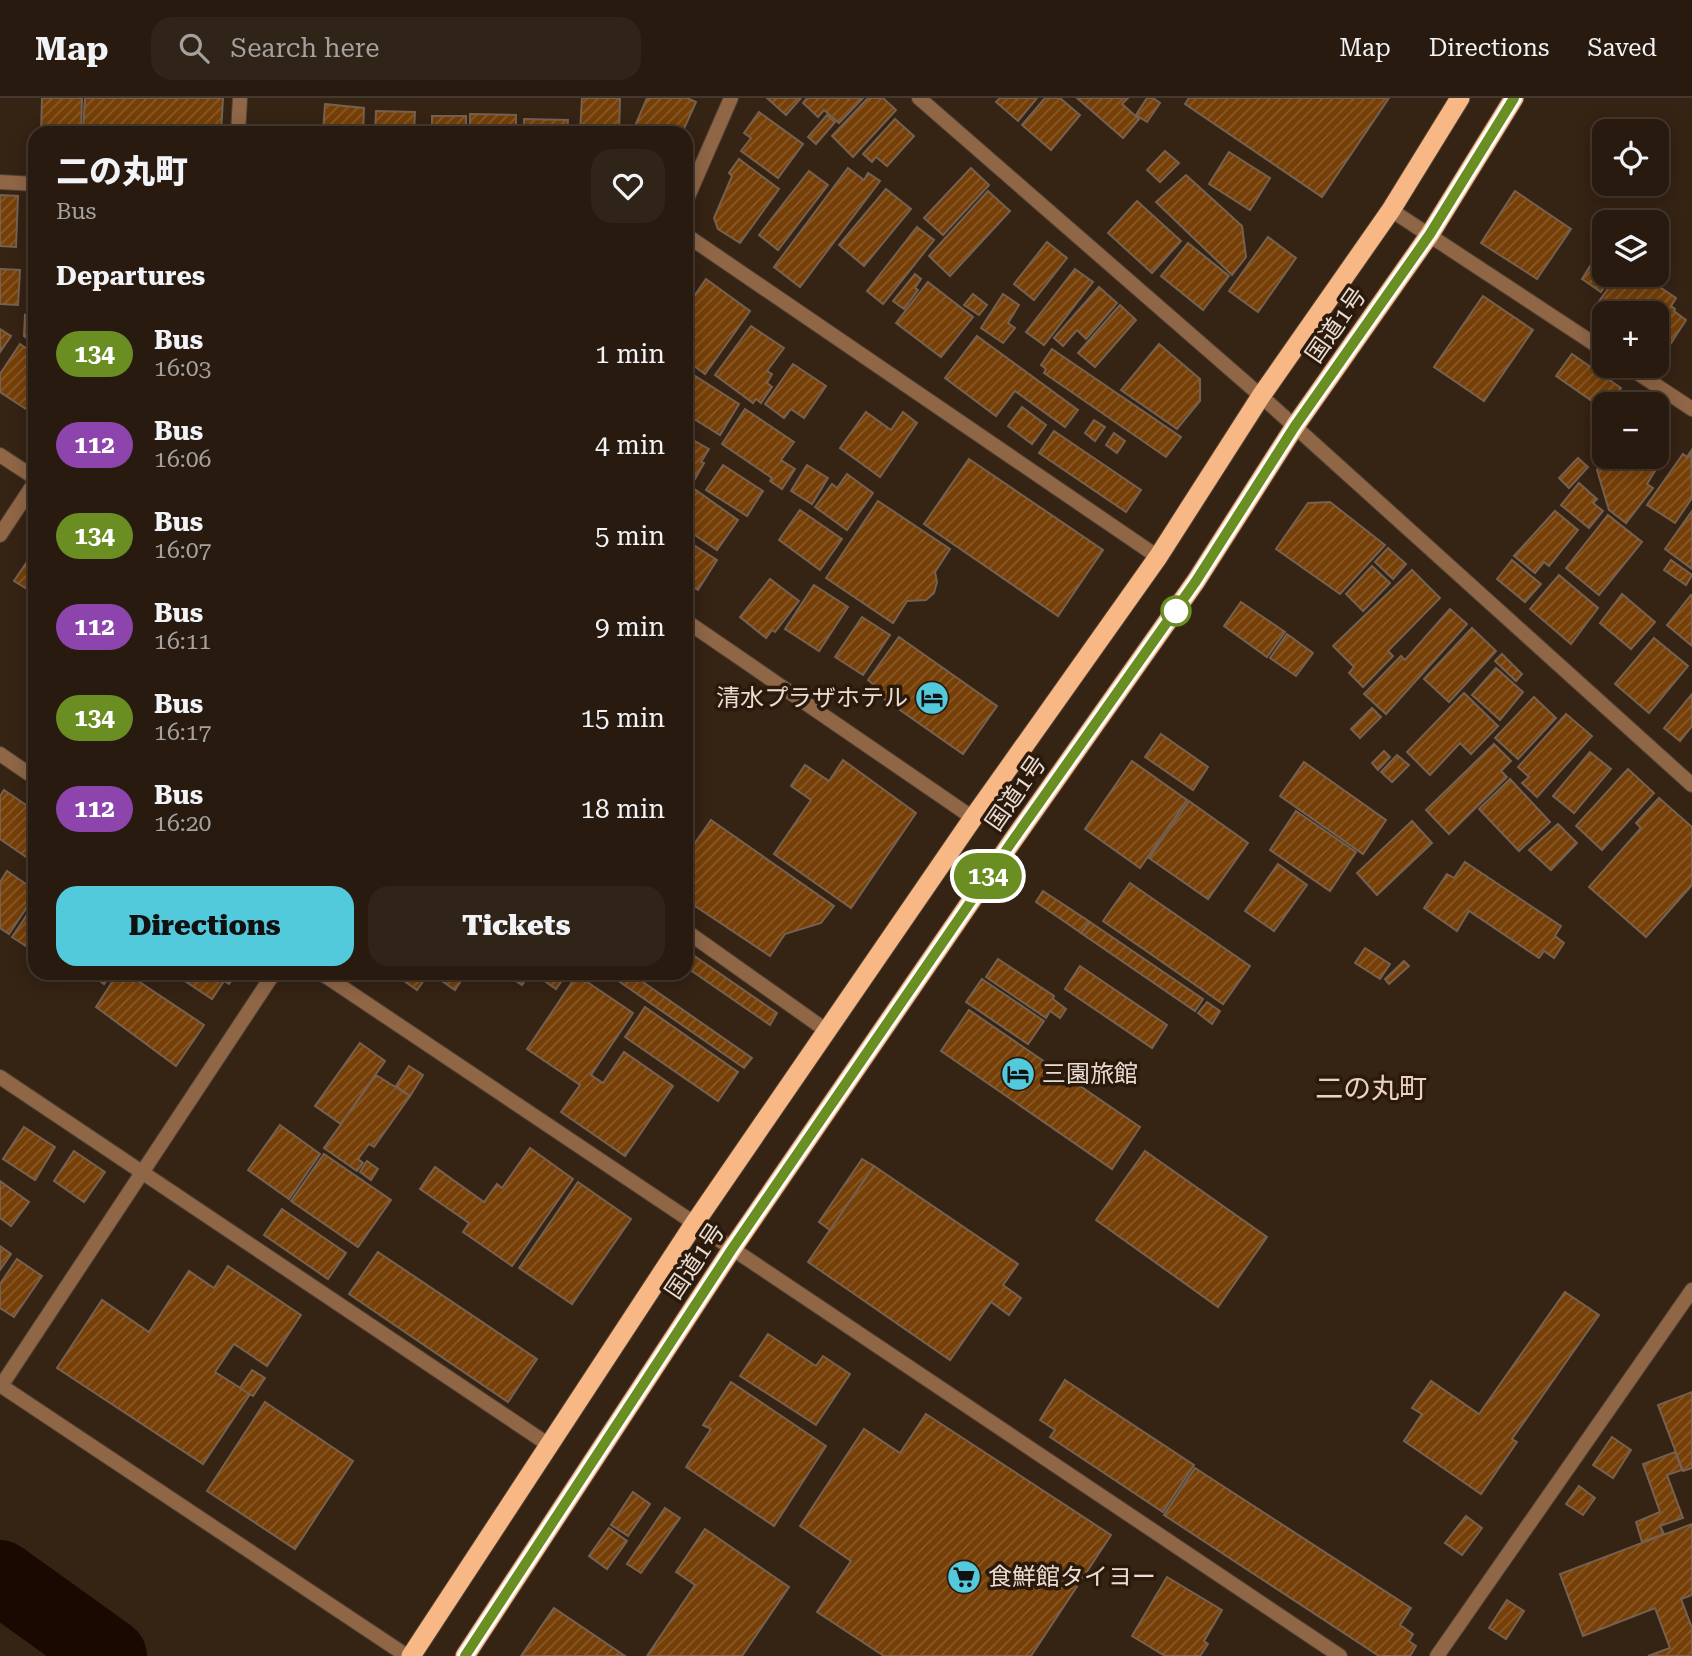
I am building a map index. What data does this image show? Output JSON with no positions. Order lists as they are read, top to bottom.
{
  "streets": {
    "highway": ["国道1号"]
  },
  "districts": ["二の丸町"],
  "places": {
    "hotel": ["清水プラザホテル", "三園旅館"],
    "supermarket": ["食鮮館タイヨー"]
  },
  "lines": ["bus line 134"],
  "page": {
    "header": "Map",
    "search": "Search here",
    "nav": ["Map", "Directions", "Saved"],
    "on_map": "134",
    "map_buttons": ["+", "−"],
    "heading": [
      ["二の丸町", "Bus"],
      "Departures"
    ],
    "list": [
      {
        "mark": "134",
        "name": "Bus",
        "note": "16:03",
        "value": "1 min"
      },
      {
        "mark": "112",
        "name": "Bus",
        "note": "16:06",
        "value": "4 min"
      },
      {
        "mark": "134",
        "name": "Bus",
        "note": "16:07",
        "value": "5 min"
      },
      {
        "mark": "112",
        "name": "Bus",
        "note": "16:11",
        "value": "9 min"
      },
      {
        "mark": "134",
        "name": "Bus",
        "note": "16:17",
        "value": "15 min"
      },
      {
        "mark": "112",
        "name": "Bus",
        "note": "16:20",
        "value": "18 min"
      }
    ],
    "buttons": ["Directions", "Tickets"]
  }
}
